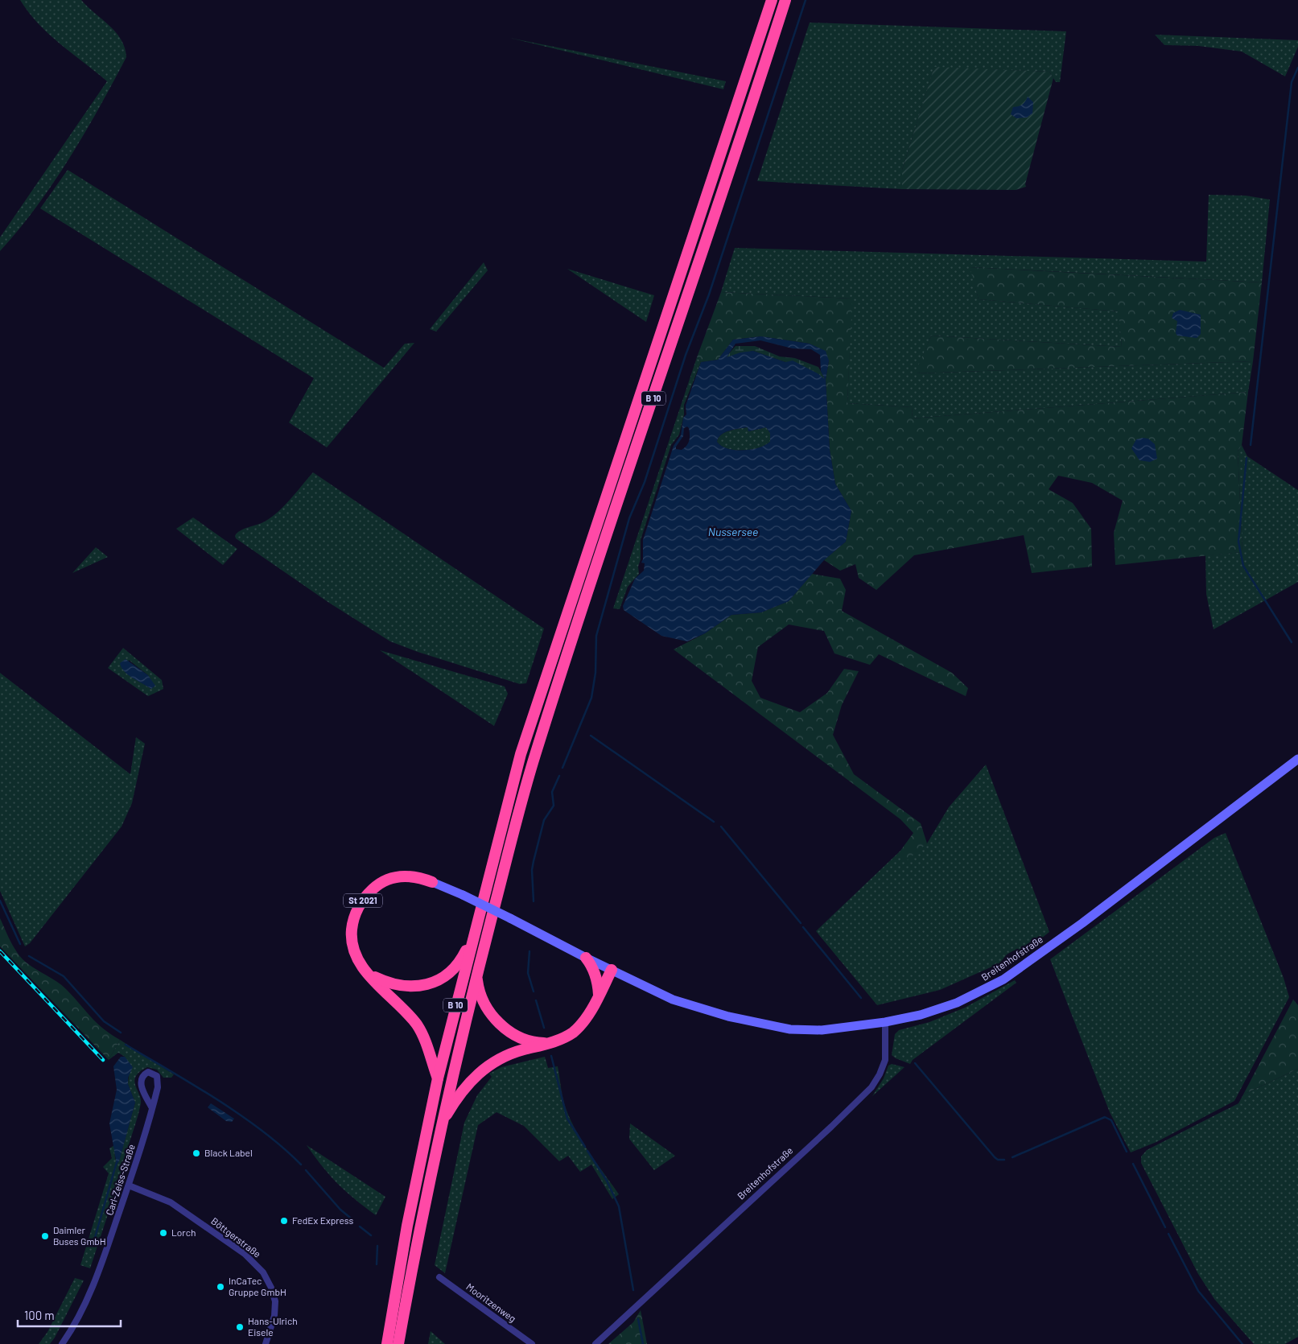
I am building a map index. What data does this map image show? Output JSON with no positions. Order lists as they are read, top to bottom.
{
  "streets": {
    "highway": ["B 10", "St 2021"],
    "main road": ["Breitenhofstraße"],
    "street": ["Carl-Zeiss-Straße", "Böttgerstraße", "Mooritzenweg"]
  },
  "crossings": [
    ["St 2021", "Breitenhofstraße"],
    ["Carl-Zeiss-Straße", "Böttgerstraße"]
  ],
  "water": ["Nussersee"],
  "places": [
    "Black Label",
    "FedEx Express",
    "Lorch",
    "Daimler Buses GmbH",
    "InCaTec Gruppe GmbH",
    "Hans-Ulrich Eisele"
  ],
  "scale_bar": "100 m"
}
